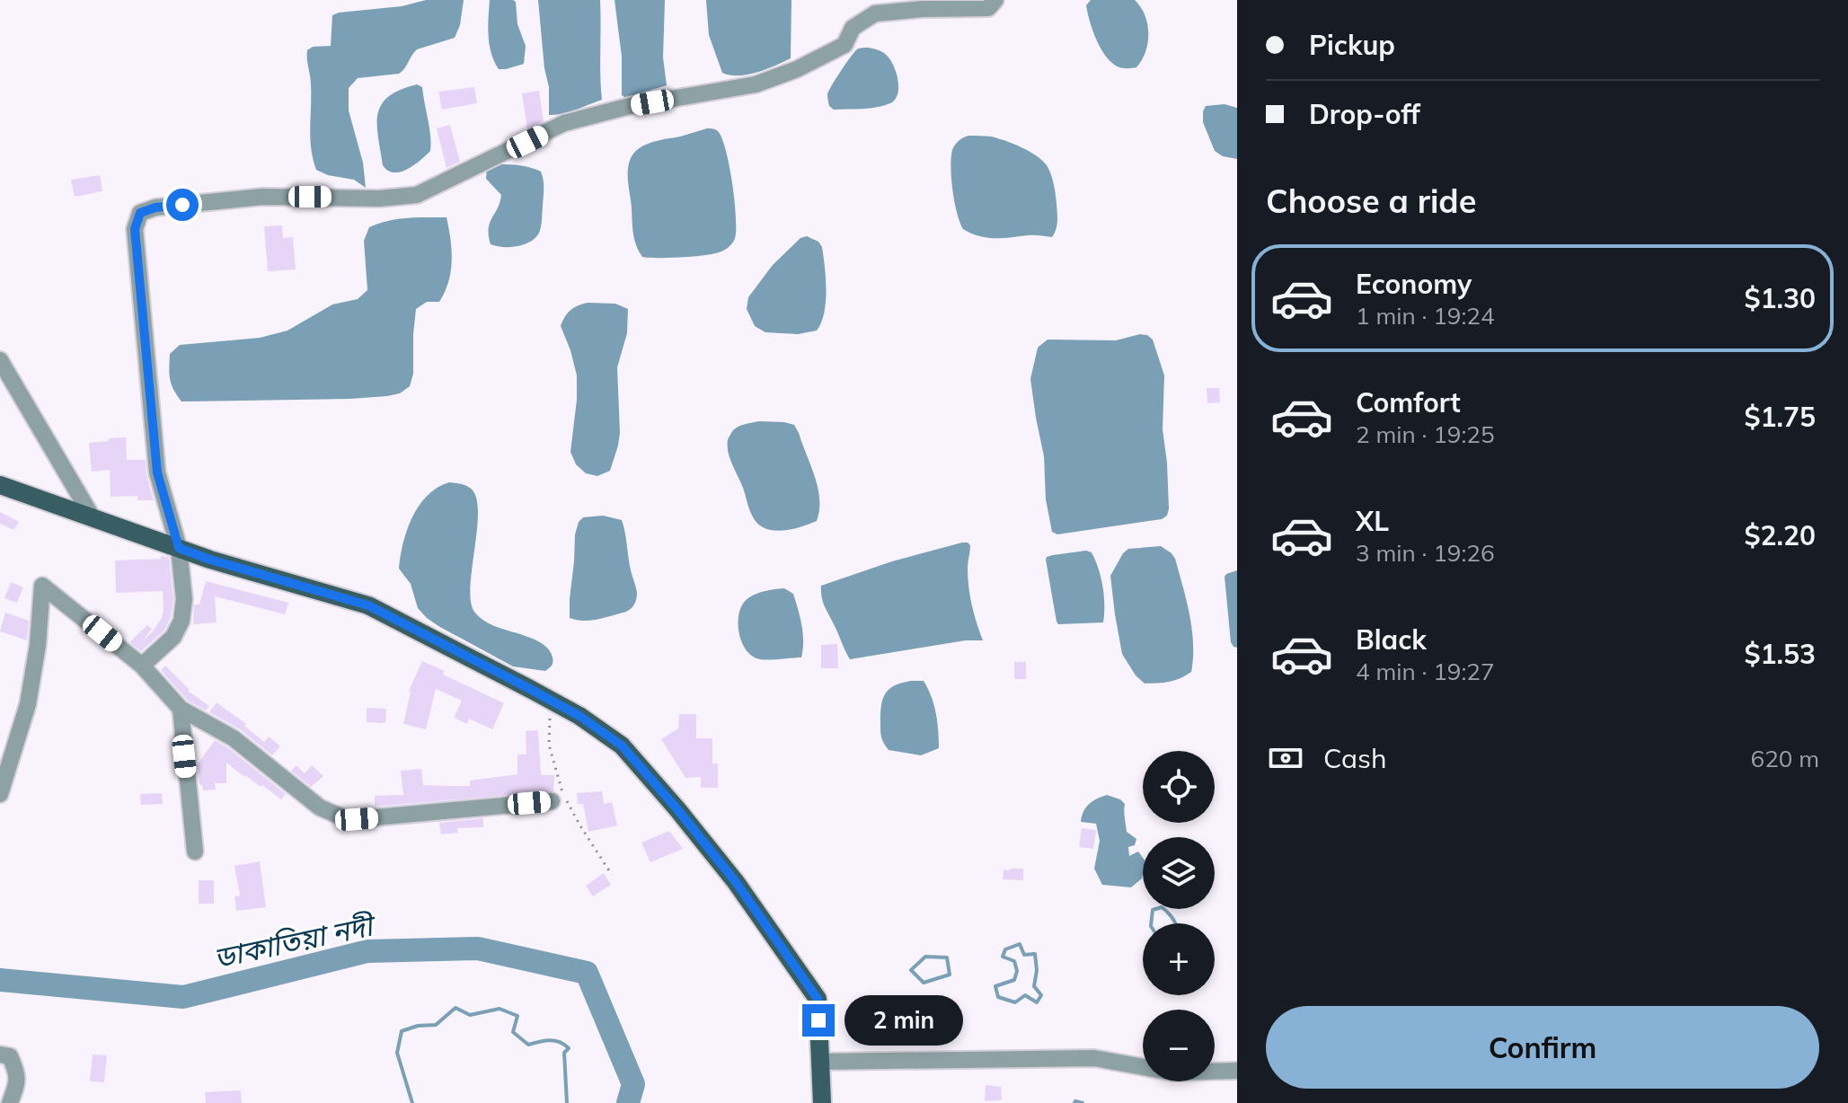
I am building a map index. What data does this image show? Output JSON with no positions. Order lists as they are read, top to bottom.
{
  "water": ["ডাকাতিয়া নদী"],
  "page": {
    "banner": ["Pickup", "Drop-off"],
    "heading": "Choose a ride",
    "list": [
      {
        "name": "Economy",
        "note": "1 min · 19:24",
        "value": "$1.30"
      },
      {
        "name": "Comfort",
        "note": "2 min · 19:25",
        "value": "$1.75"
      },
      {
        "name": "XL",
        "note": "3 min · 19:26",
        "value": "$2.20"
      },
      {
        "name": "Black",
        "note": "4 min · 19:27",
        "value": "$1.53"
      }
    ],
    "pay": ["Cash", "620 m"],
    "map_buttons": ["+", "−"],
    "buttons": "Confirm",
    "bubble": "2 min"
  }
}
